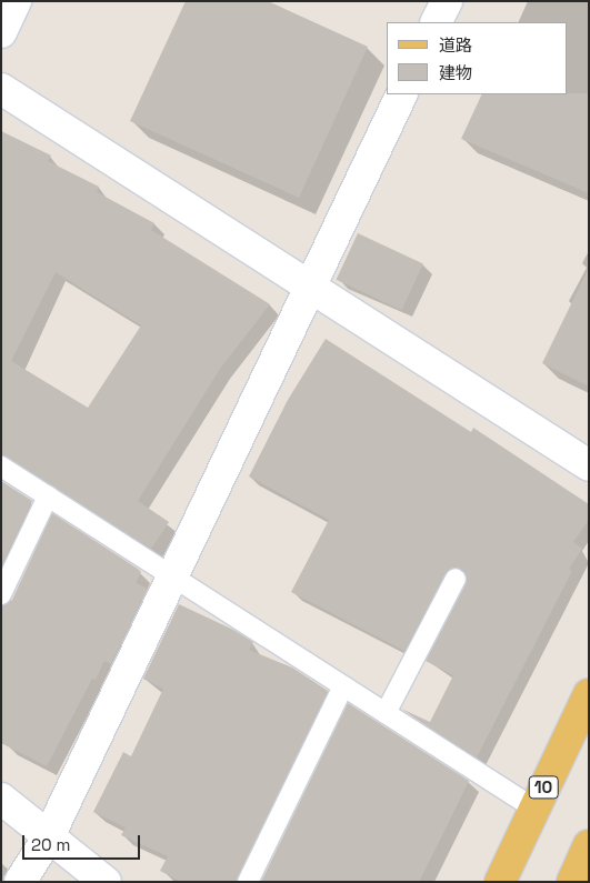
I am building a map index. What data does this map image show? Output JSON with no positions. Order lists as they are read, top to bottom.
{
  "streets": {
    "main road": ["10"]
  },
  "legend": ["道路", "建物"],
  "scale_bar": "20 m"
}
